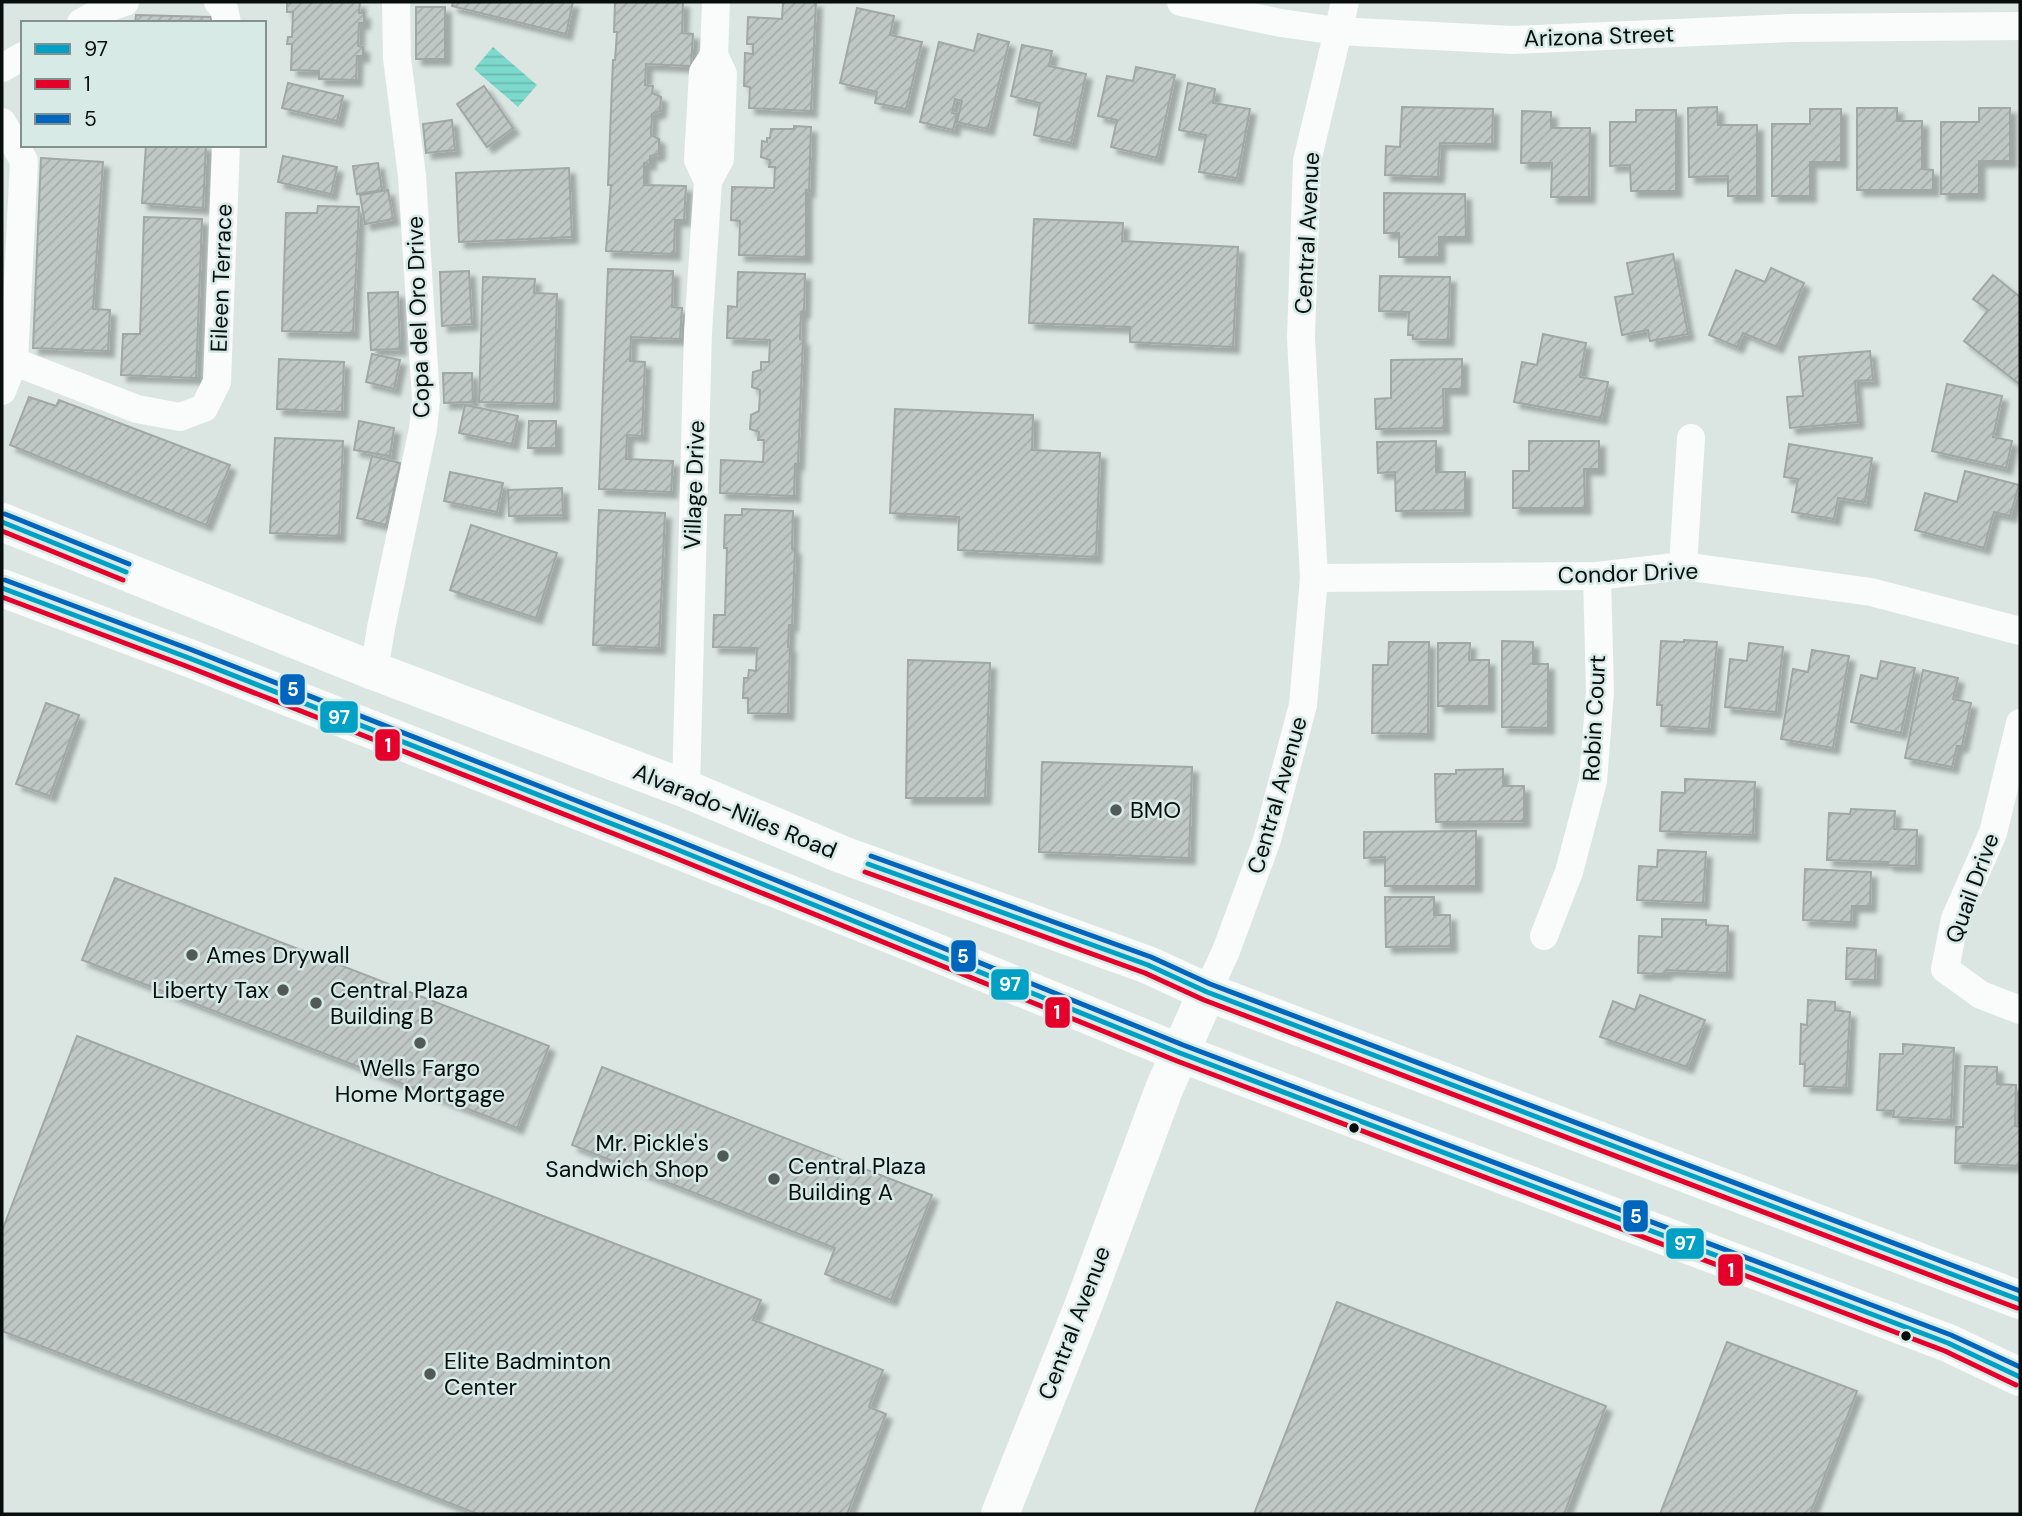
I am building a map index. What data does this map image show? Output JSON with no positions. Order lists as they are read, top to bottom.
{
  "streets": {
    "main road": ["Central Avenue", "Alvarado-Niles Road"],
    "street": [
      "Arizona Street",
      "Eileen Terrace",
      "Copa del Oro Drive",
      "Village Drive",
      "Condor Drive",
      "Robin Court",
      "Quail Drive"
    ]
  },
  "crossings": [
    ["Arizona Street", "Central Avenue"],
    ["Central Avenue", "Condor Drive"],
    ["Central Avenue", "Alvarado-Niles Road"],
    ["Copa del Oro Drive", "Alvarado-Niles Road"],
    ["Village Drive", "Alvarado-Niles Road"],
    ["Condor Drive", "Robin Court"]
  ],
  "places": [
    "BMO",
    "Ames Drywall",
    "Liberty Tax",
    "Central Plaza Building B",
    "Wells Fargo Home Mortgage",
    "Mr. Pickle's Sandwich Shop",
    "Central Plaza Building A",
    "Elite Badminton Center"
  ],
  "lines": ["transit line 5", "transit line 97", "transit line 1"],
  "legend": ["97", "1", "5"]
}
